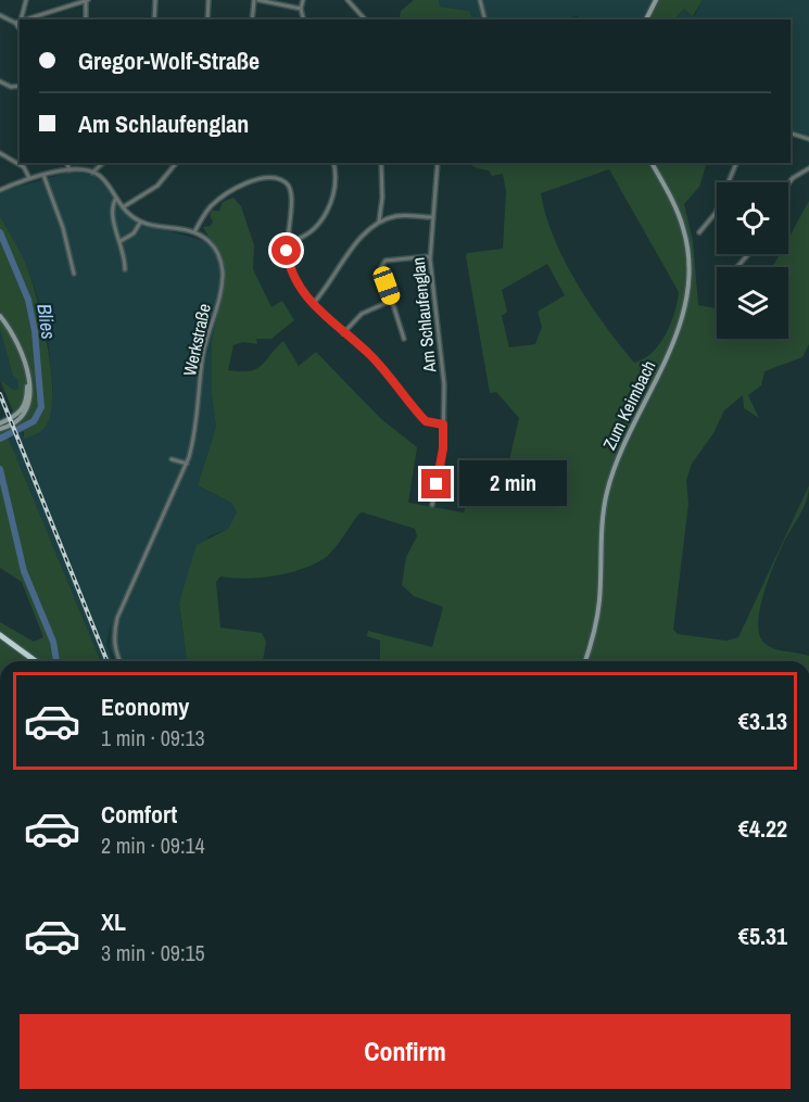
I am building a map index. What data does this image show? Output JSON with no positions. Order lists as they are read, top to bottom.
{
  "streets": {
    "street": ["Am Schlaufenglan", "Werkstraße", "Zum Keimbach"]
  },
  "water": ["Blies"],
  "page": {
    "banner": ["Gregor-Wolf-Straße", "Am Schlaufenglan"],
    "bubble": "2 min",
    "list": [
      {
        "name": "Economy",
        "note": "1 min · 09:13",
        "value": "€3.13"
      },
      {
        "name": "Comfort",
        "note": "2 min · 09:14",
        "value": "€4.22"
      },
      {
        "name": "XL",
        "note": "3 min · 09:15",
        "value": "€5.31"
      }
    ],
    "buttons": "Confirm"
  }
}
